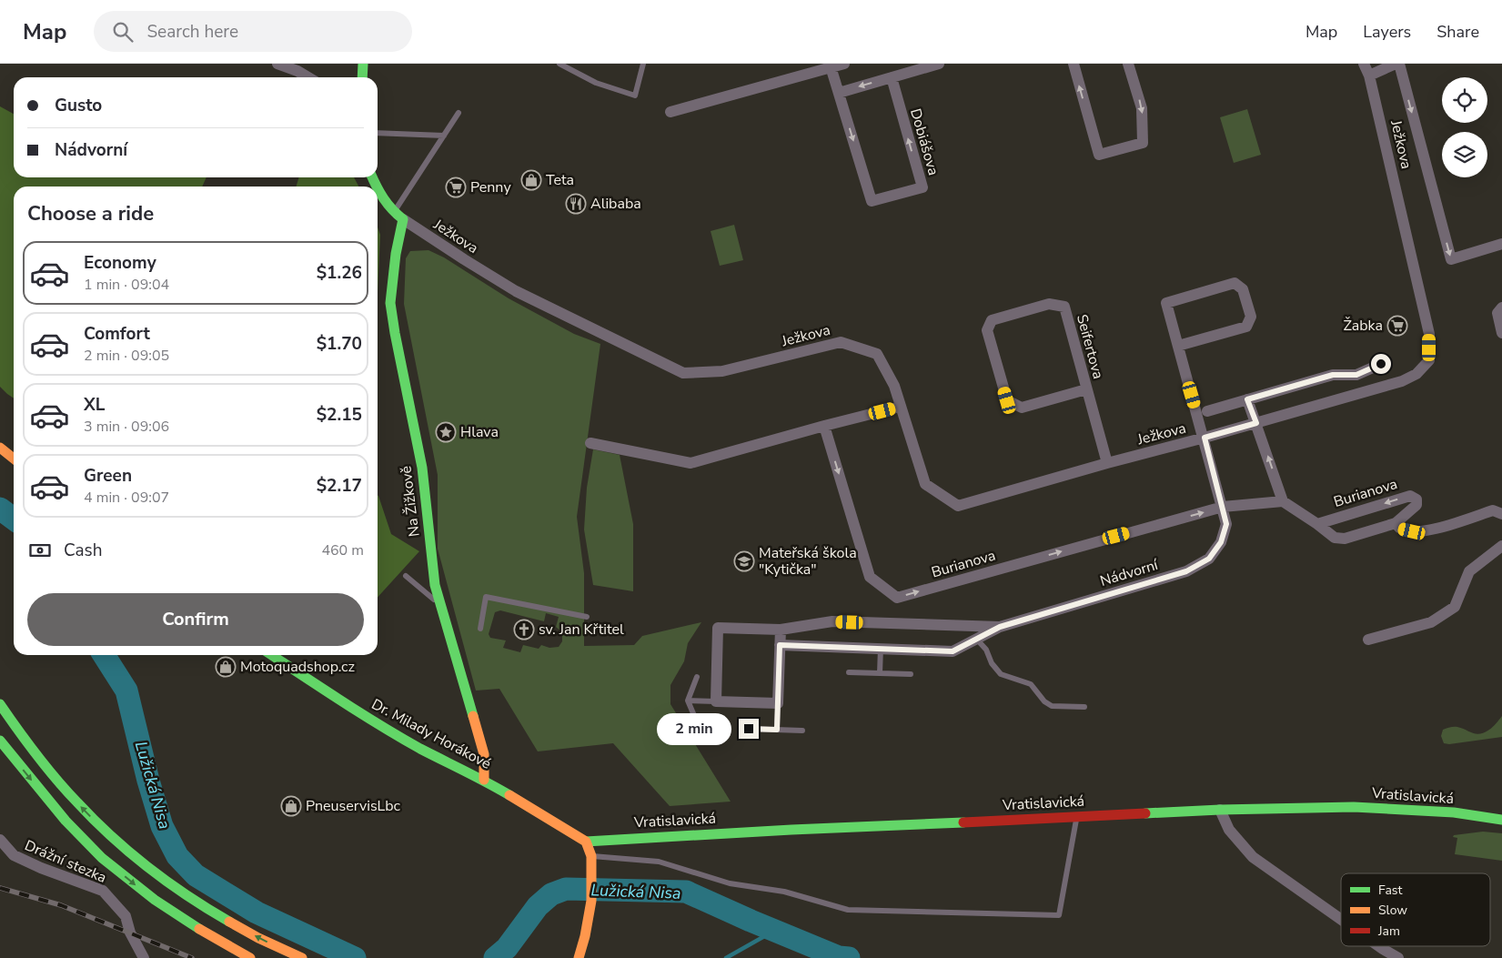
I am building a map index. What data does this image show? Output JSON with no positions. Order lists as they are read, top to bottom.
{
  "streets": {
    "main road": ["Na Žižkově", "Dr. Milady Horákové", "Vratislavická"],
    "street": [
      "Dobiášova",
      "Ježkova",
      "Seifertova",
      "Burianova",
      "Nádvorní",
      "Drážní stezka"
    ]
  },
  "crossings": [
    ["Ježkova", "Seifertova"],
    ["Ježkova", "Na Žižkově"],
    ["Burianova", "Nádvorní"],
    ["Na Žižkově", "Dr. Milady Horákové"],
    ["Dr. Milady Horákové", "Vratislavická"]
  ],
  "water": ["Lužická Nisa"],
  "places": {
    "shop": ["Teta", "Motoquadshop.cz", "PneuservisLbc"],
    "supermarket": ["Penny", "Žabka"],
    "restaurant": ["Alibaba"],
    "place": ["Hlava"],
    "school or university": ["Mateřská škola \"Kytička\""],
    "church": ["sv. Jan Křtitel"]
  },
  "legend": ["Fast", "Slow", "Jam"],
  "page": {
    "header": "Map",
    "search": "Search here",
    "nav": ["Map", "Layers", "Share"],
    "banner": ["Gusto", "Nádvorní"],
    "heading": "Choose a ride",
    "list": [
      {
        "name": "Economy",
        "note": "1 min · 09:04",
        "value": "$1.26"
      },
      {
        "name": "Comfort",
        "note": "2 min · 09:05",
        "value": "$1.70"
      },
      {
        "name": "XL",
        "note": "3 min · 09:06",
        "value": "$2.15"
      },
      {
        "name": "Green",
        "note": "4 min · 09:07",
        "value": "$2.17"
      }
    ],
    "pay": ["Cash", "460 m"],
    "buttons": "Confirm",
    "bubble": "2 min"
  }
}
